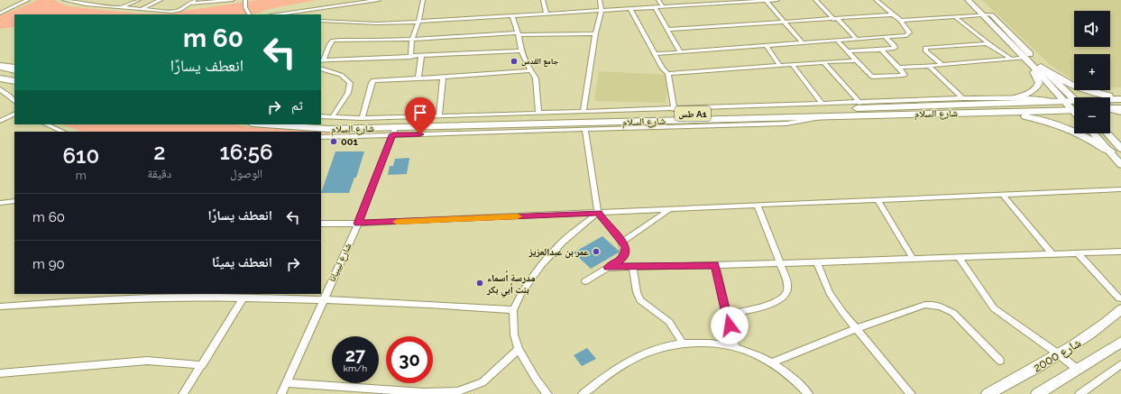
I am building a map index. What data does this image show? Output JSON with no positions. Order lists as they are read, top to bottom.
{
  "streets": {
    "highway": ["طس A1", "شارع السلام"],
    "street": ["شارع ليبيانا", "شارع 2000"]
  },
  "crossings": [
    ["شارع السلام", "شارع ليبيانا"]
  ],
  "places": [
    "جامع القدس",
    "001",
    "عمر بن عبدالعزيز",
    "مدرسة أسماء بنت أبي بكر"
  ],
  "page": {
    "map_buttons": ["+", "−"],
    "turn": ["60 m", "انعطف يسارًا"],
    "then": "ثم",
    "eta": [
      "16:56",
      "الوصول",
      "2",
      "دقيقة",
      "610",
      "m"
    ],
    "list": [
      {
        "name": "انعطف يسارًا",
        "value": "60 m"
      },
      {
        "name": "انعطف يمينًا",
        "value": "90 m"
      }
    ],
    "speed": "27 km/h",
    "limit": "30"
  }
}
